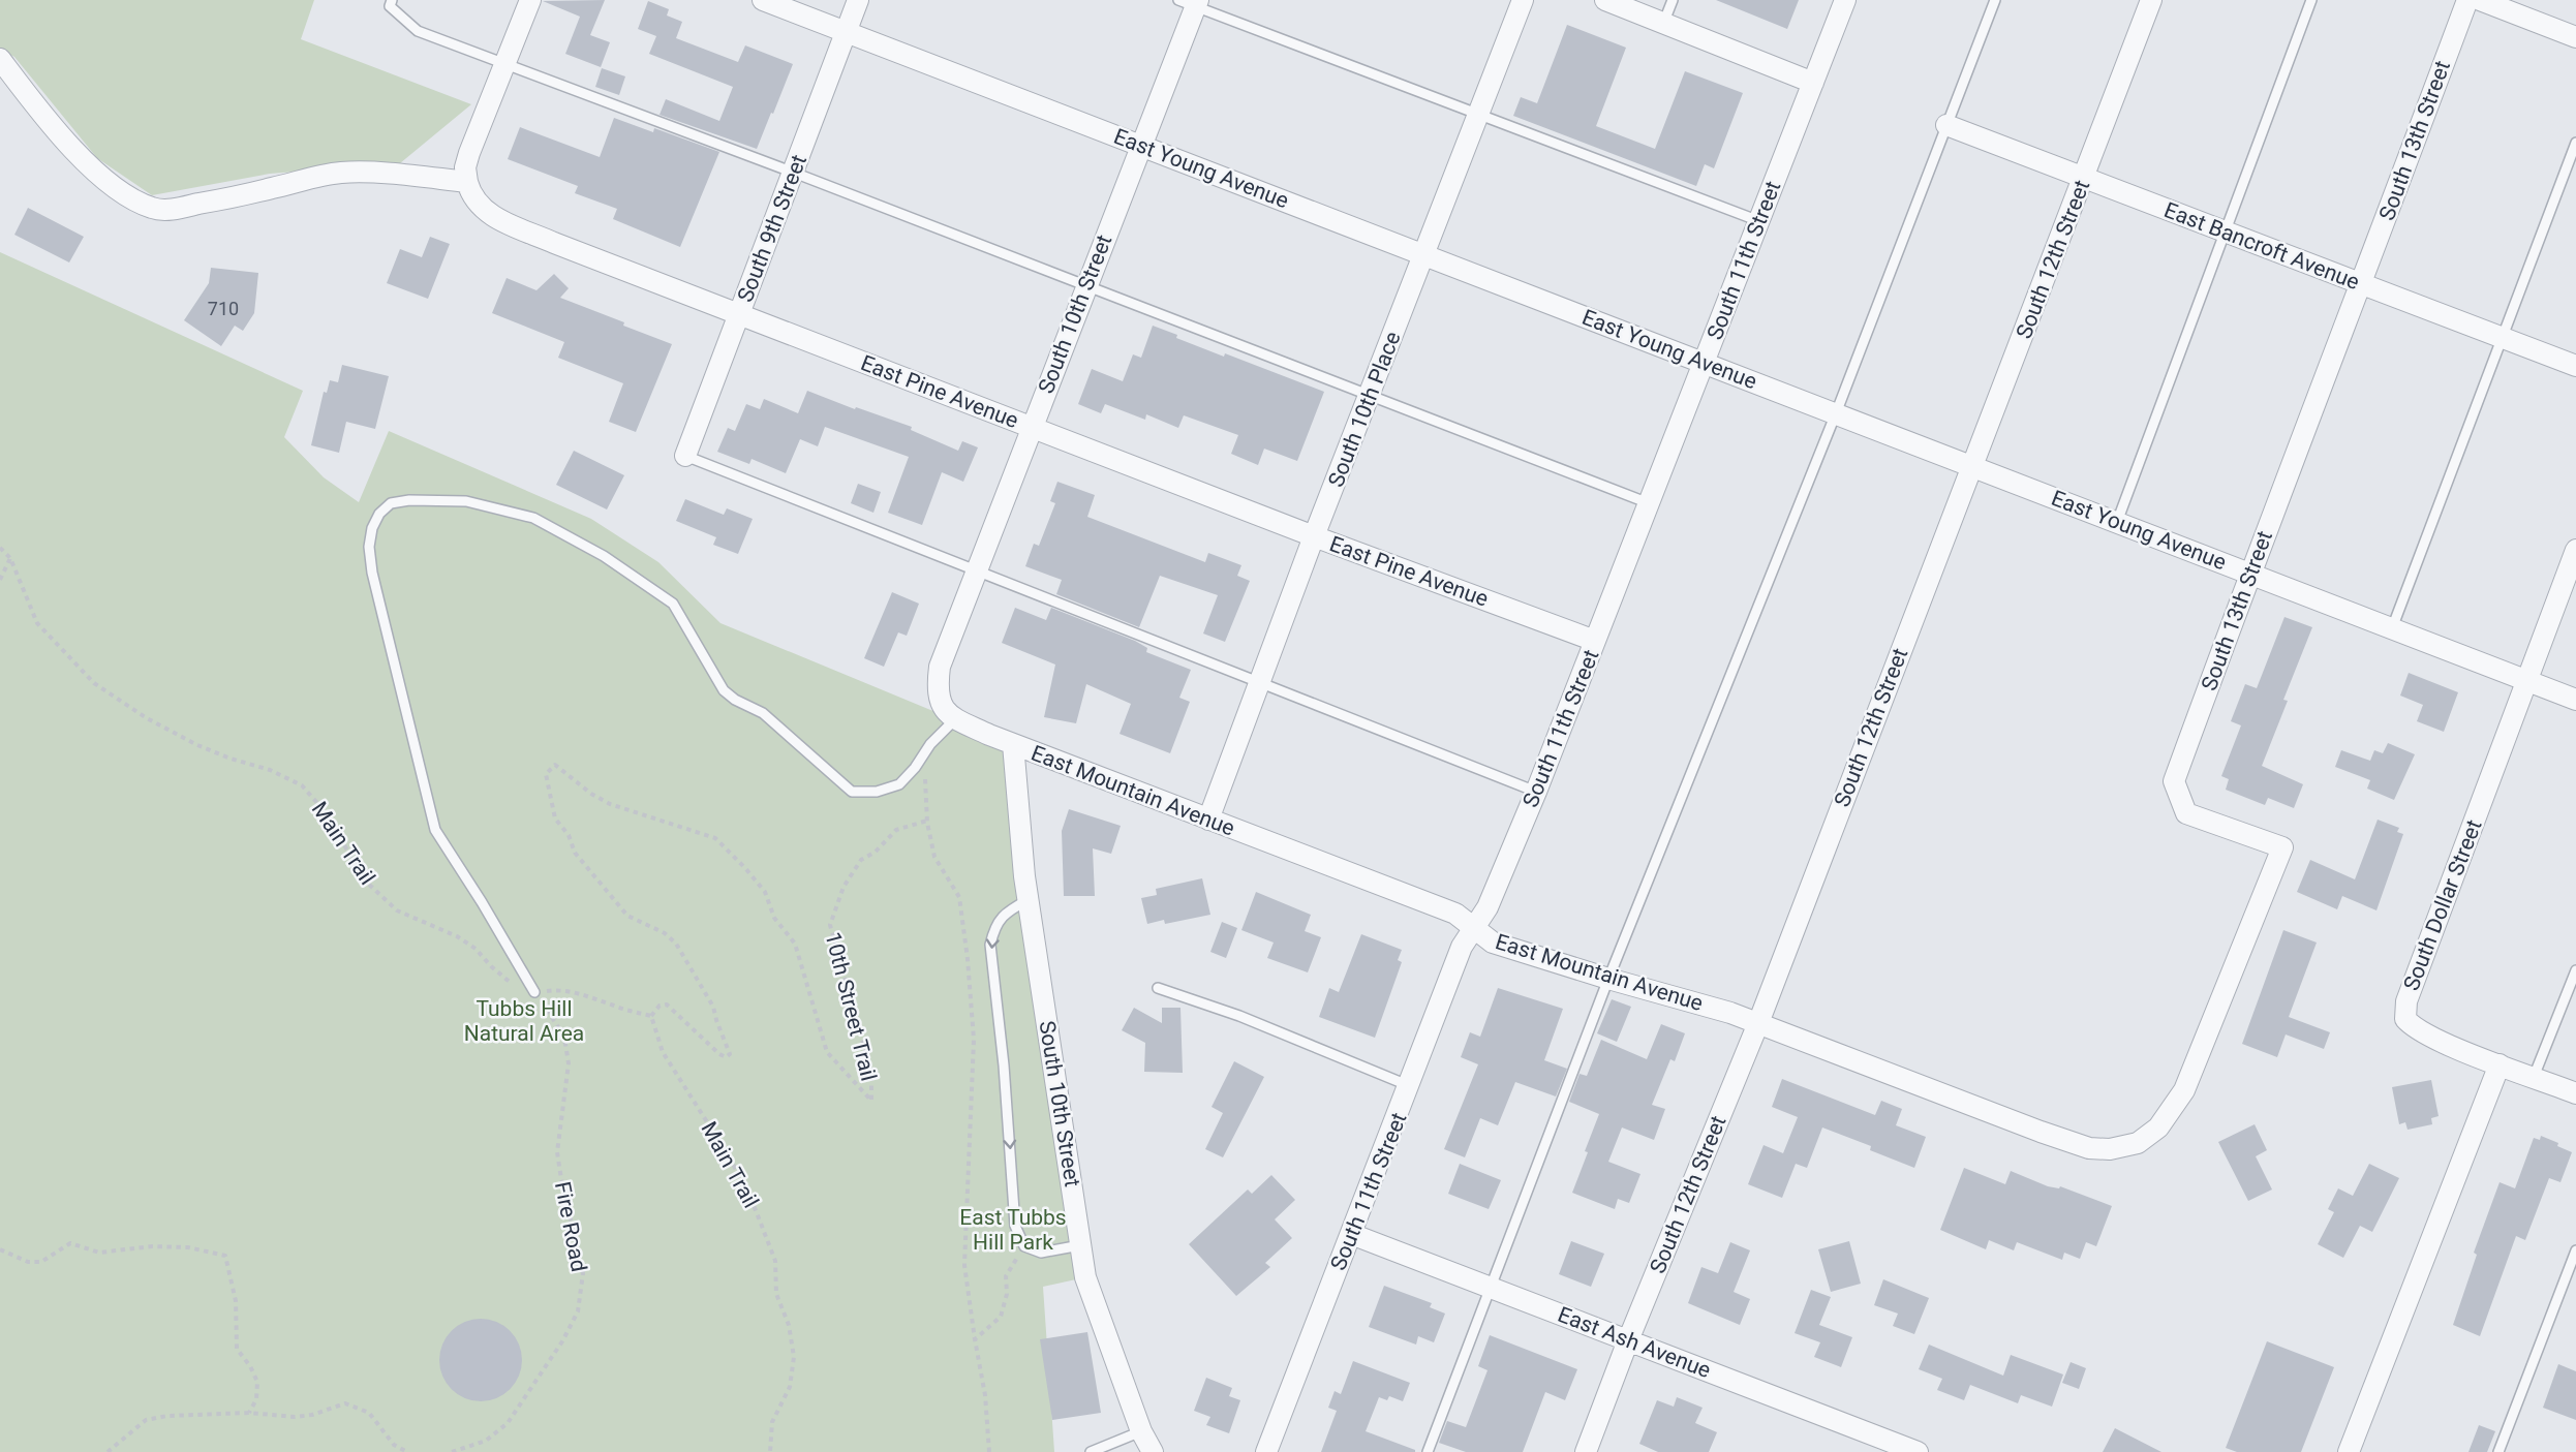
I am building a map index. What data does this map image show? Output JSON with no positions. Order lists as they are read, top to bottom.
{
  "streets": {
    "street": [
      "South 13th Street",
      "East Young Avenue",
      "South 9th Street",
      "East Bancroft Avenue",
      "South 12th Street",
      "South 11th Street",
      "South 10th Street",
      "East Pine Avenue",
      "South 10th Place",
      "East Mountain Avenue",
      "South Dollar Street",
      "East Ash Avenue"
    ],
    "path": ["Main Trail", "10th Street Trail", "Fire Road"]
  },
  "crossings": [
    ["South 13th Street", "East Young Avenue"],
    ["South 13th Street", "East Bancroft Avenue"],
    ["South 13th Street", "East Mountain Avenue"],
    ["East Young Avenue", "South 9th Street"],
    ["East Young Avenue", "South 12th Street"],
    ["East Young Avenue", "South 11th Street"],
    ["East Young Avenue", "South 10th Street"],
    ["East Young Avenue", "South 10th Place"],
    ["East Young Avenue", "South Dollar Street"],
    ["South 9th Street", "East Pine Avenue"],
    ["East Bancroft Avenue", "South 12th Street"],
    ["South 12th Street", "East Mountain Avenue"],
    ["South 12th Street", "East Ash Avenue"],
    ["South 11th Street", "East Pine Avenue"],
    ["South 11th Street", "East Mountain Avenue"],
    ["South 11th Street", "East Ash Avenue"],
    ["South 10th Street", "East Pine Avenue"],
    ["South 10th Street", "East Mountain Avenue"],
    ["East Pine Avenue", "South 10th Place"],
    ["South 10th Place", "East Mountain Avenue"],
    ["Main Trail", "10th Street Trail"],
    ["Main Trail", "Fire Road"]
  ],
  "parks": ["Tubbs Hill Natural Area", "East Tubbs Hill Park"],
  "house_numbers": ["710"]
}
